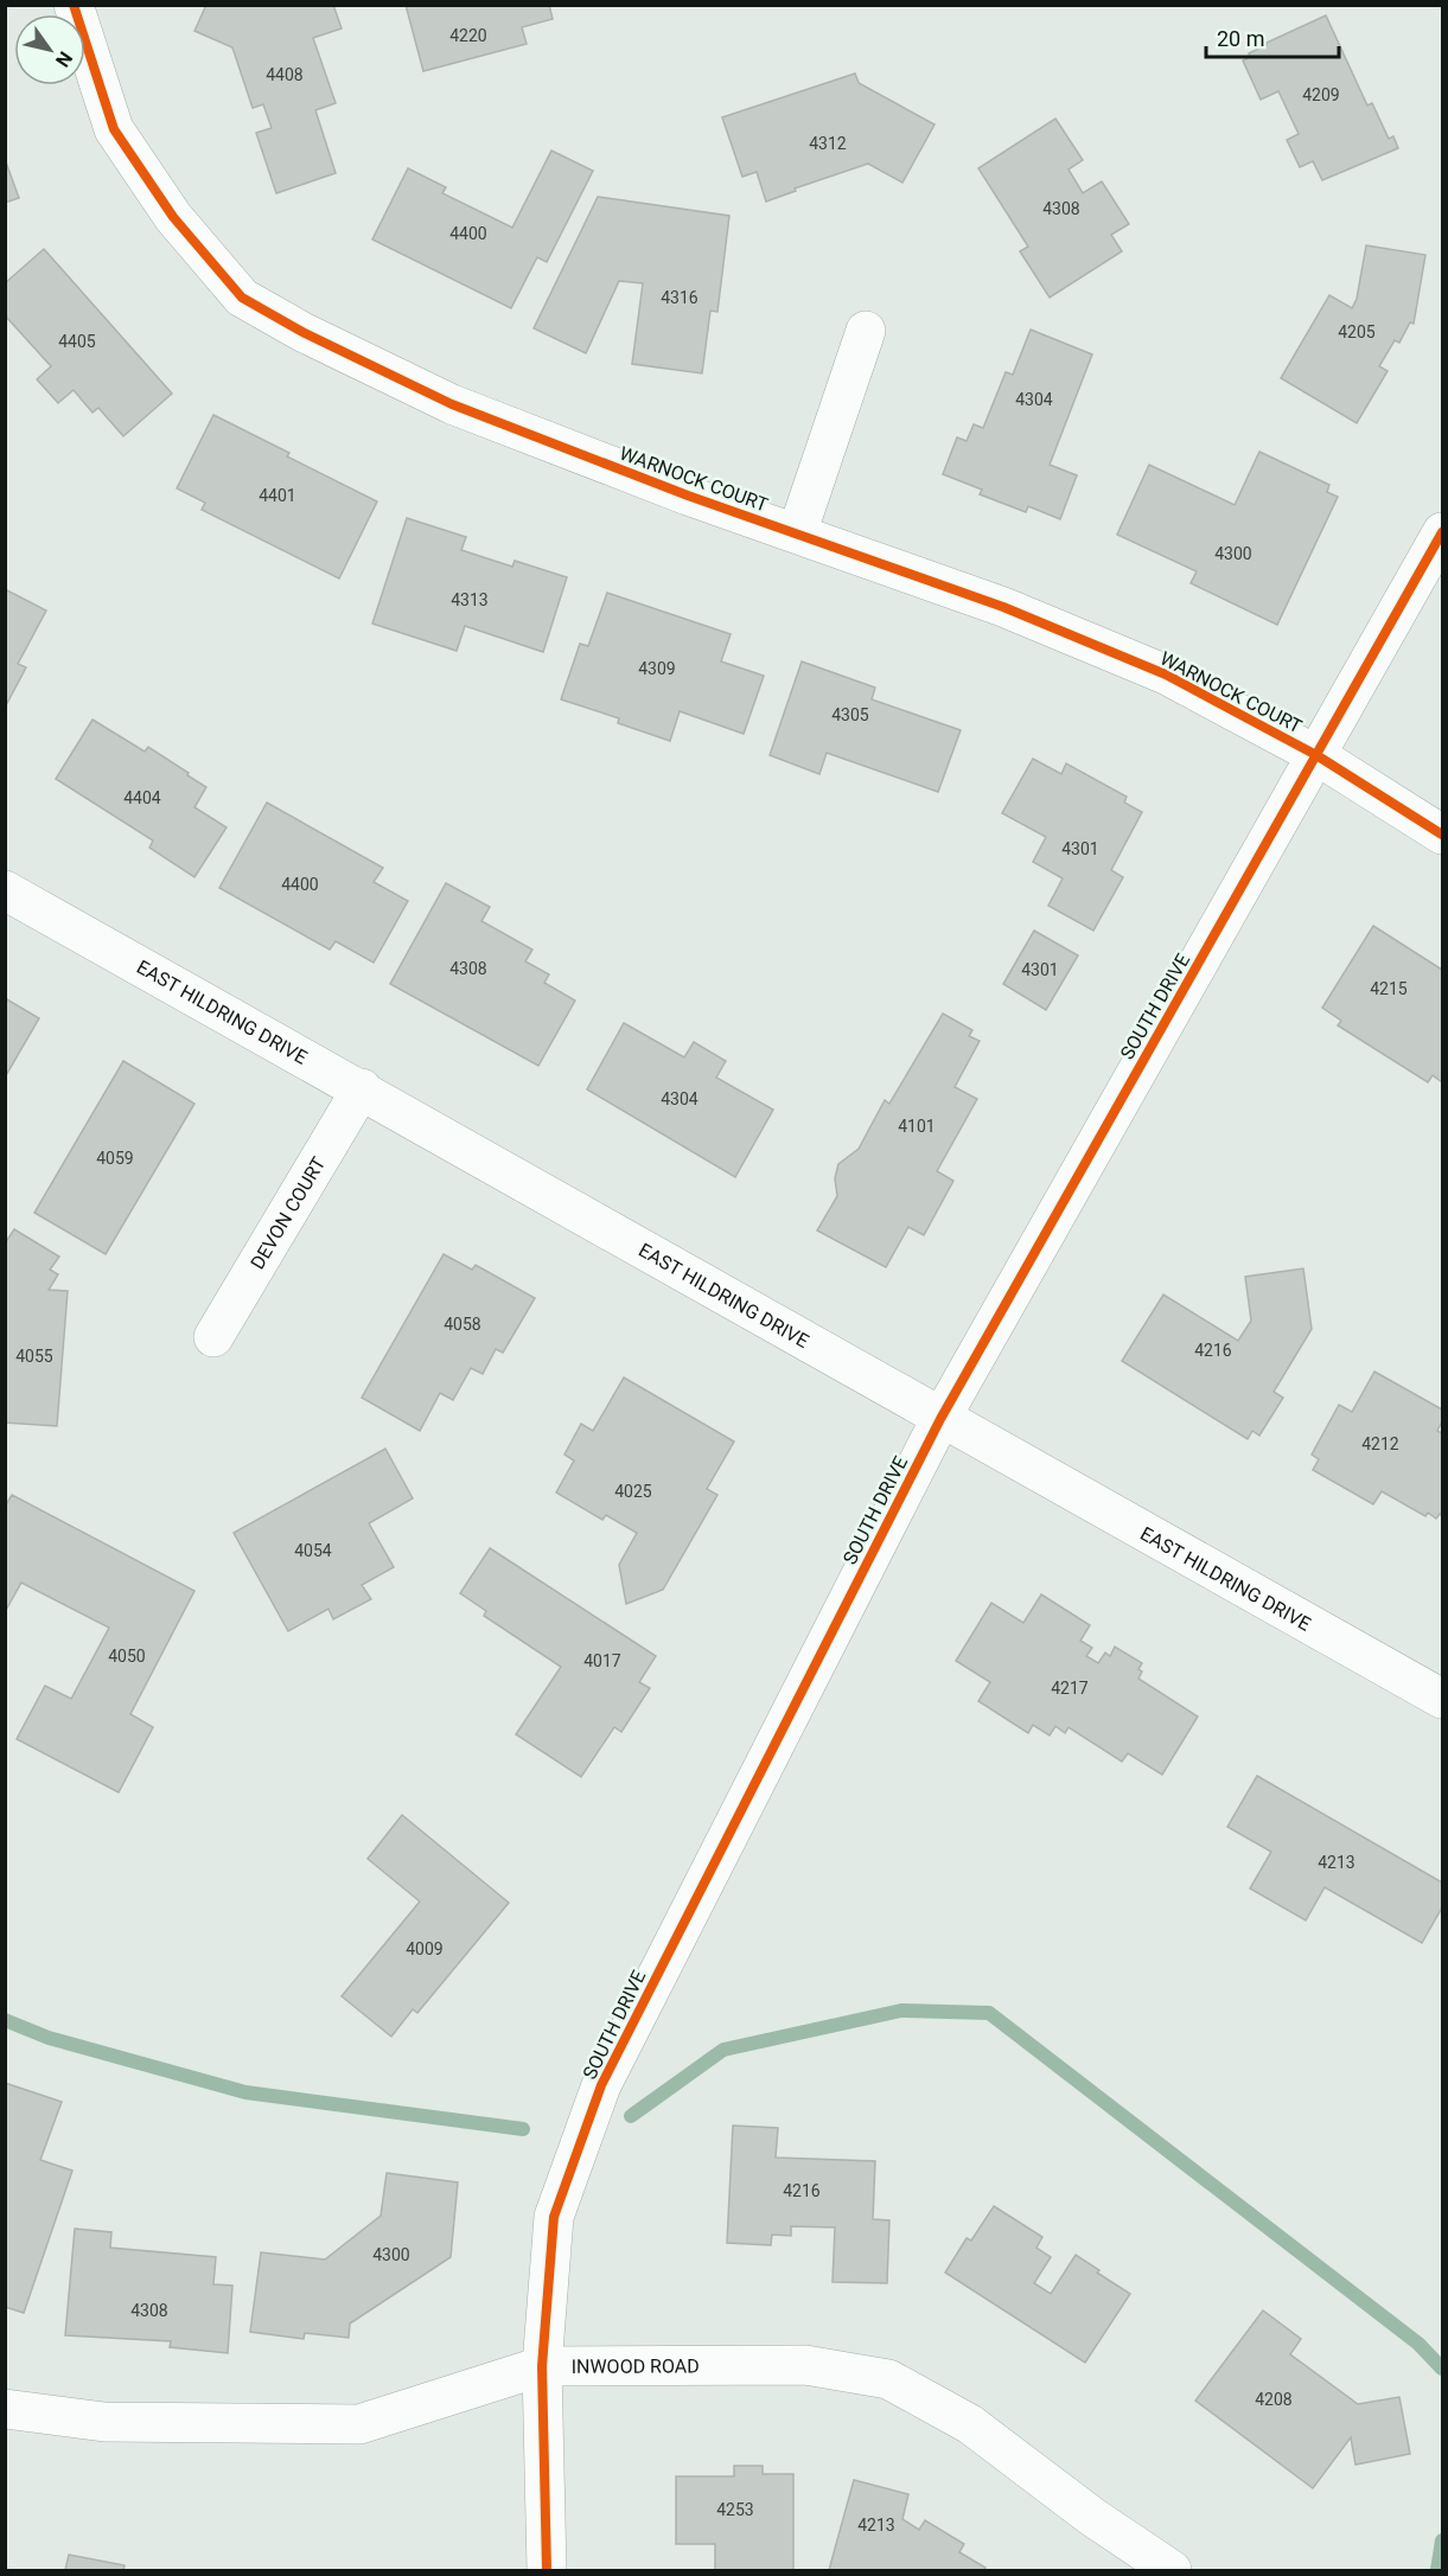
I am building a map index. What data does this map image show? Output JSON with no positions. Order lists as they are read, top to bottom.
{
  "streets": {
    "street": [
      "WARNOCK COURT",
      "SOUTH DRIVE",
      "EAST HILDRING DRIVE",
      "DEVON COURT",
      "INWOOD ROAD"
    ]
  },
  "crossings": [
    ["WARNOCK COURT", "SOUTH DRIVE"],
    ["SOUTH DRIVE", "EAST HILDRING DRIVE"],
    ["SOUTH DRIVE", "INWOOD ROAD"],
    ["EAST HILDRING DRIVE", "DEVON COURT"]
  ],
  "house_numbers": [
    "4220",
    "4408",
    "4209",
    "4312",
    "4308",
    "4400",
    "4316",
    "4205",
    "4405",
    "4304",
    "4401",
    "4300",
    "4313",
    "4309",
    "4305",
    "4404",
    "4301",
    "4400",
    "4308",
    "4301",
    "4215",
    "4304",
    "4101",
    "4059",
    "4058",
    "4216",
    "4055",
    "4212",
    "4025",
    "4054",
    "4050",
    "4017",
    "4217",
    "4213",
    "4009",
    "4216",
    "4300",
    "4308",
    "4208",
    "4253",
    "4213"
  ],
  "scale_bar": "20 m",
  "north": "bottom right"
}
